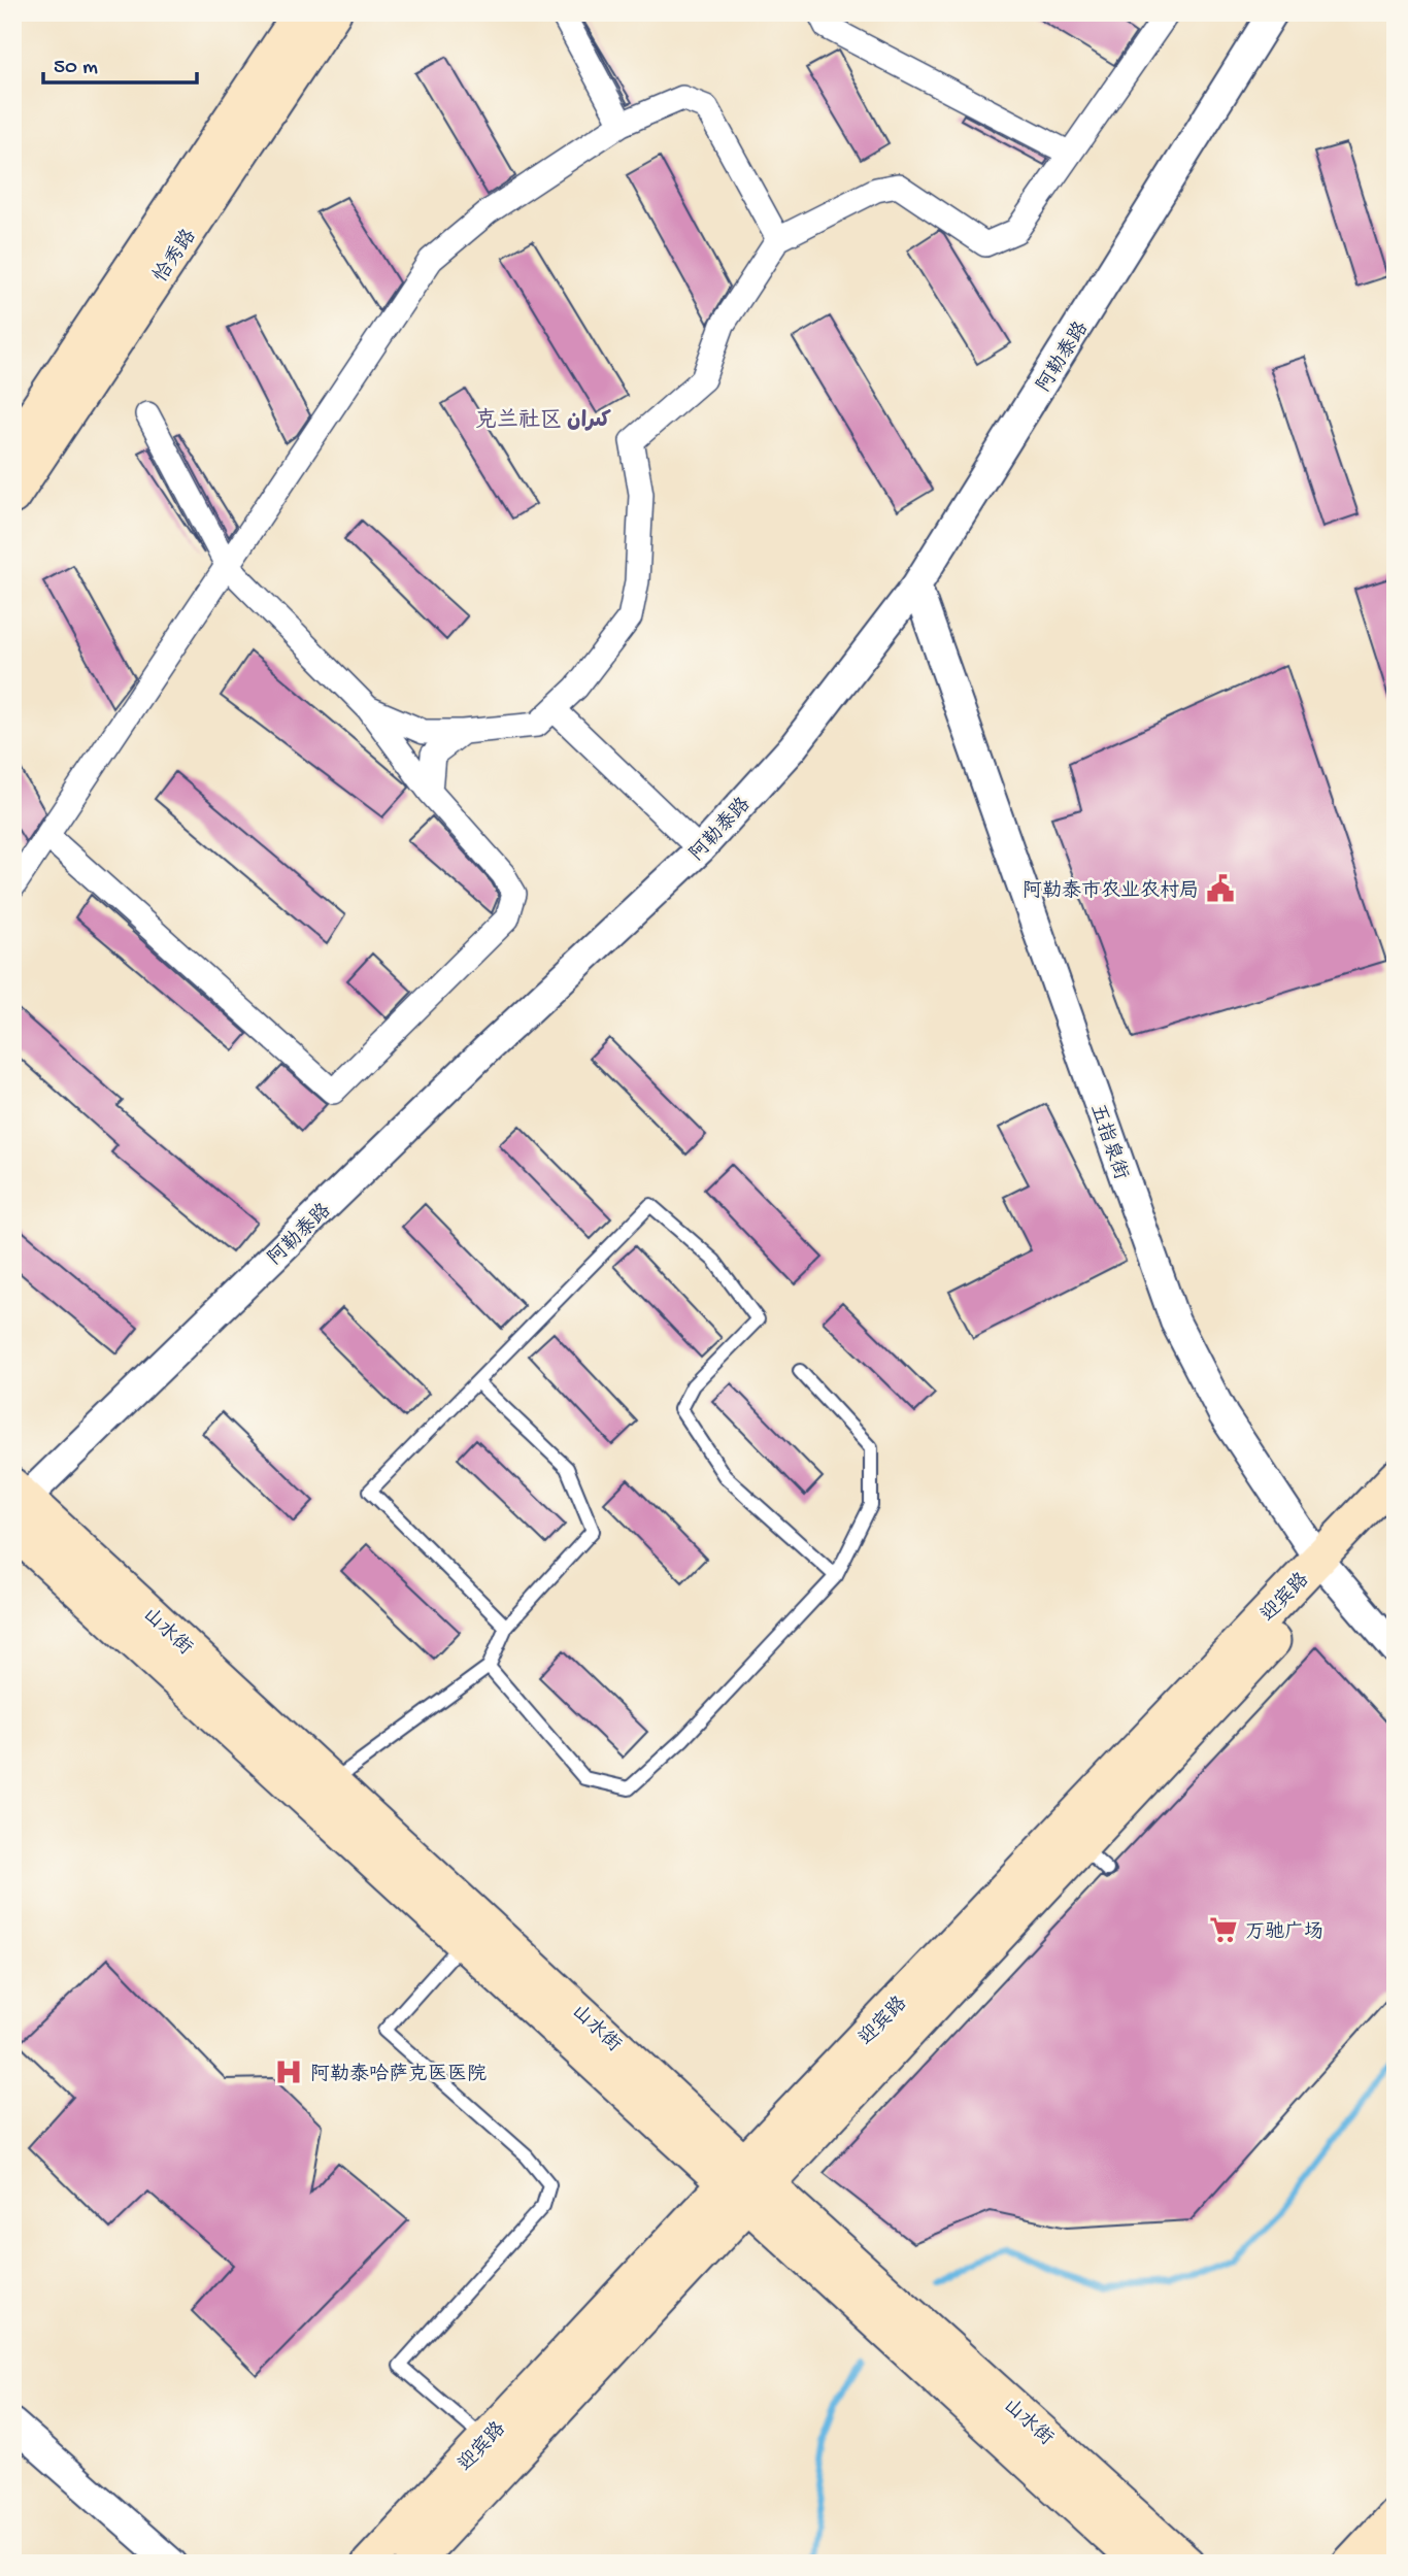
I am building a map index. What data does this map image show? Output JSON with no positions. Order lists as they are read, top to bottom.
{
  "streets": {
    "main road": ["恰秀路", "迎宾路", "山水街"],
    "street": ["阿勒泰路", "五指泉街"]
  },
  "crossings": [
    ["阿勒泰路", "五指泉街"],
    ["阿勒泰路", "山水街"],
    ["五指泉街", "迎宾路"],
    ["迎宾路", "山水街"]
  ],
  "districts": ["克兰社区 كىران"],
  "places": {
    "public building": ["阿勒泰市农业农村局"],
    "supermarket": ["万驰广场"],
    "hospital": ["阿勒泰哈萨克医医院"]
  },
  "scale_bar": "50 m"
}
